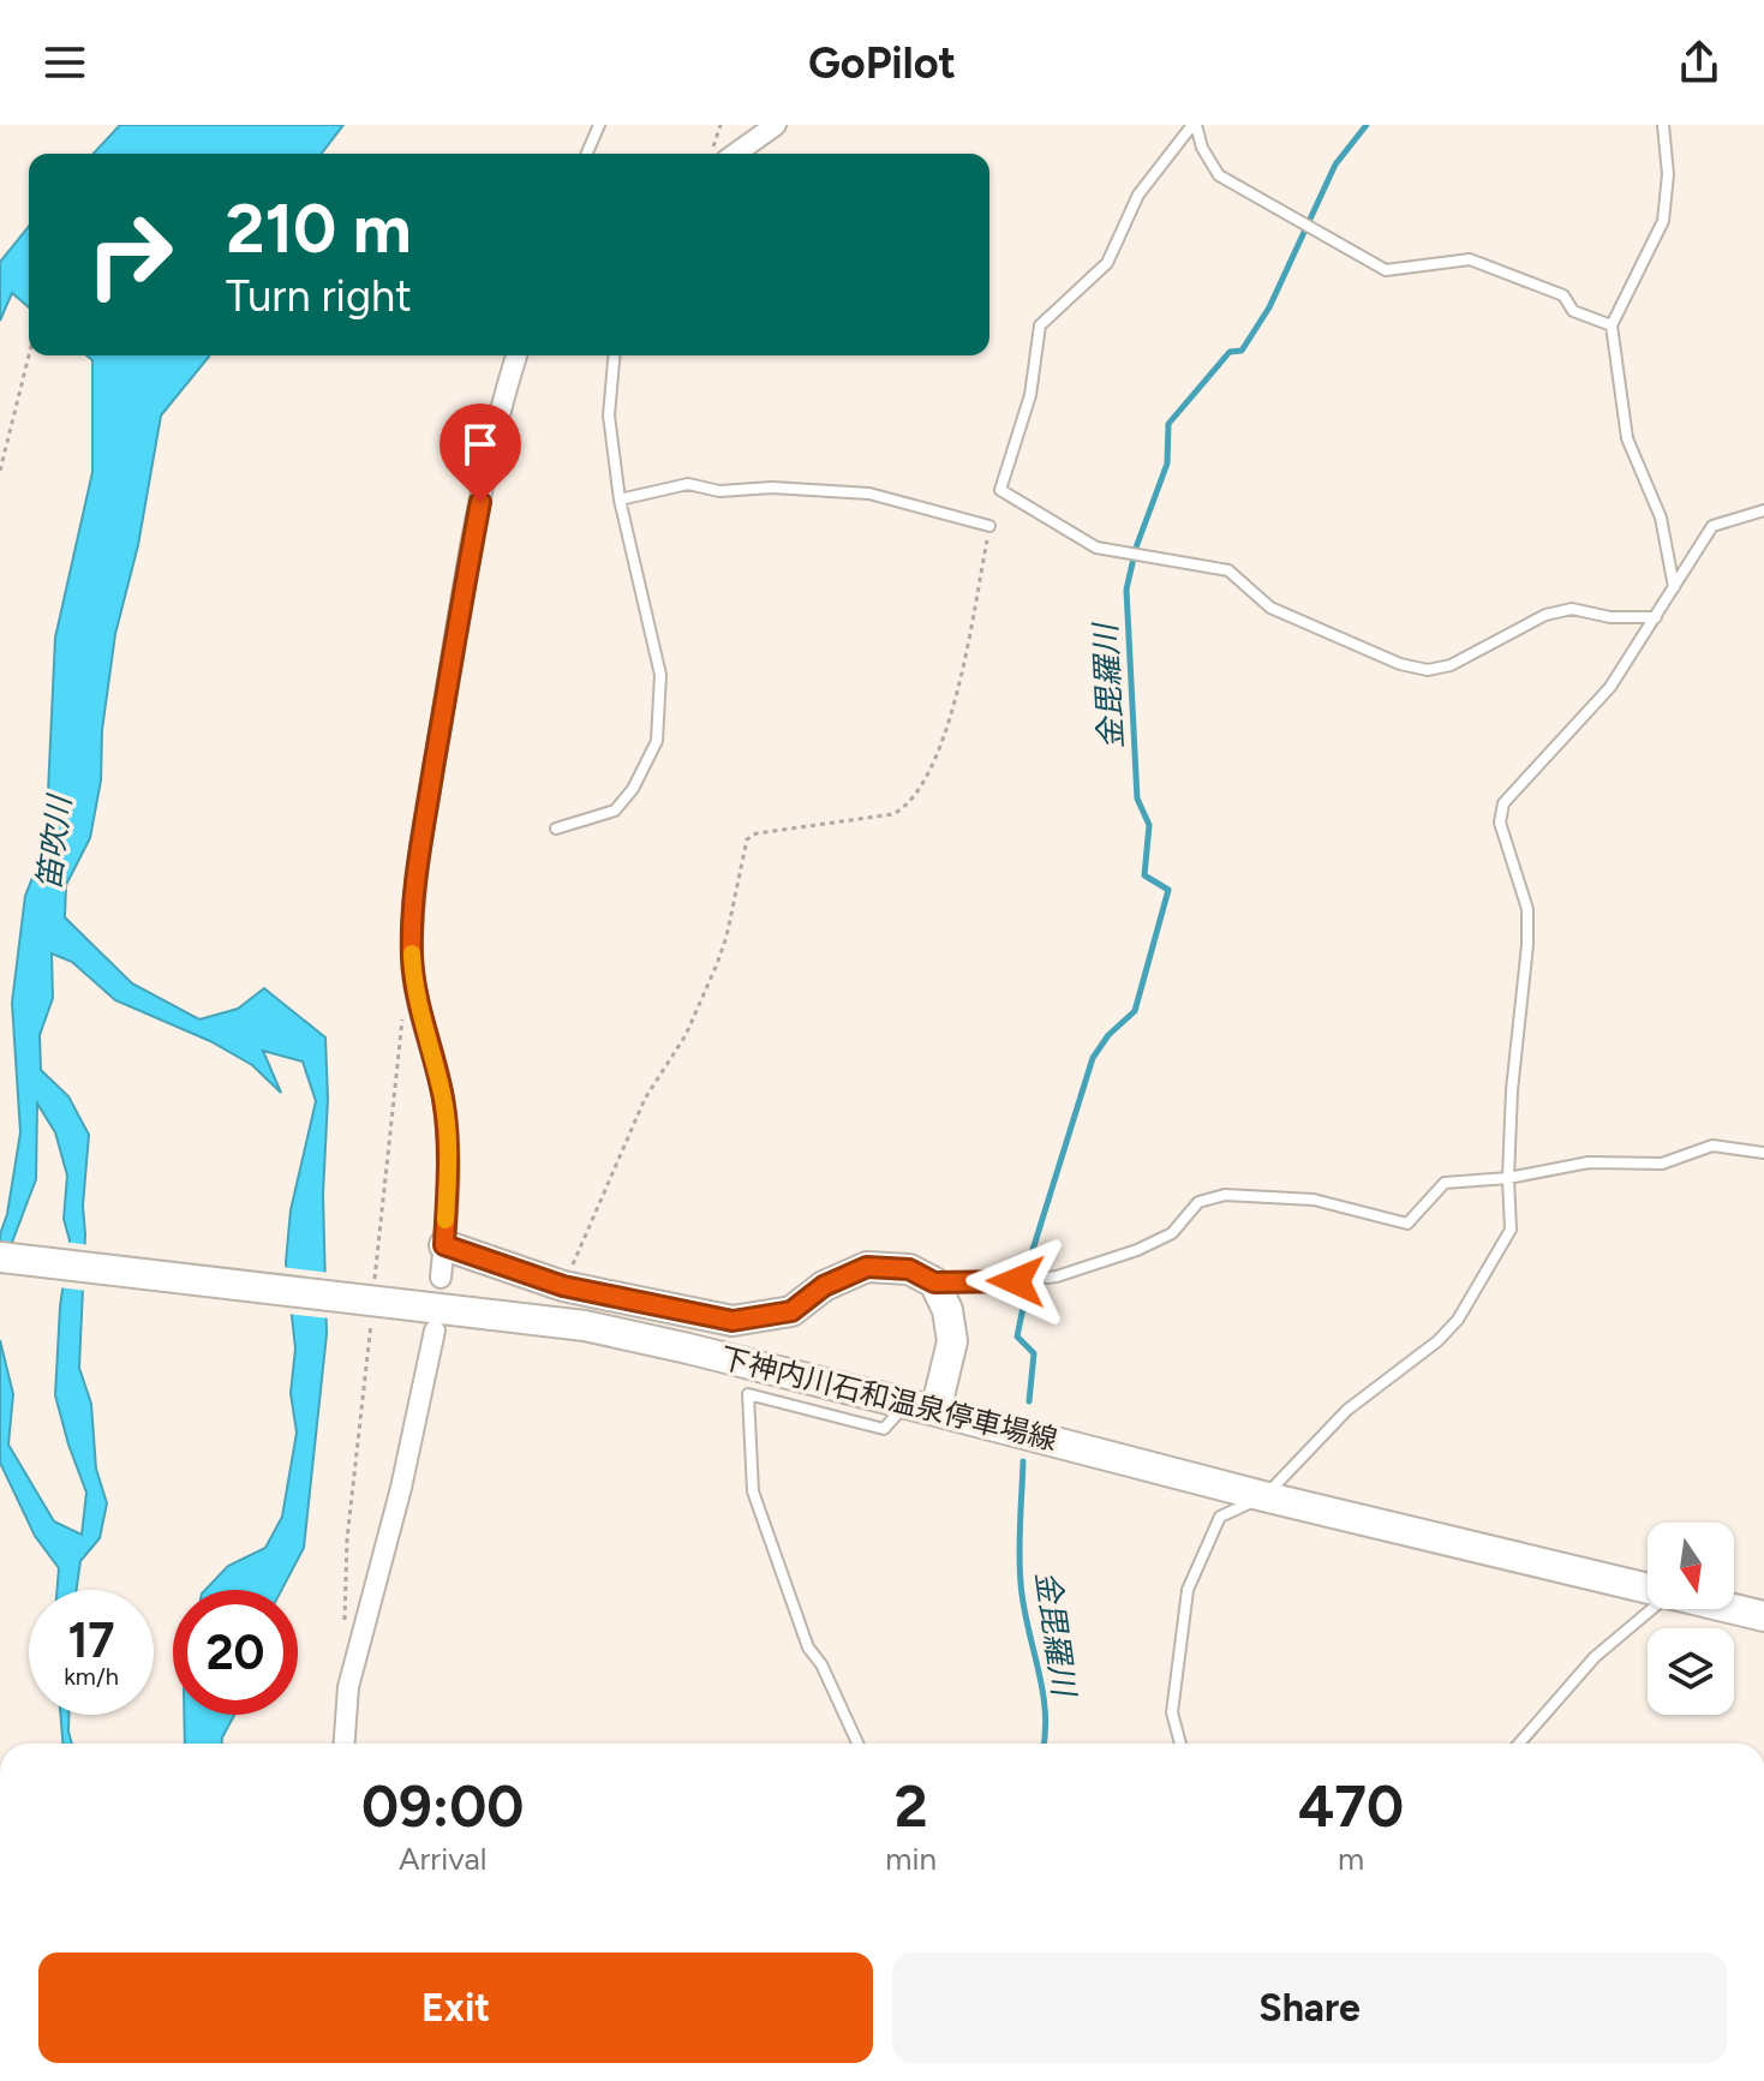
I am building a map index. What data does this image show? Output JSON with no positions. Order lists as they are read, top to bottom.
{
  "streets": {
    "main road": ["下神内川石和温泉停車場線"]
  },
  "water": ["金毘羅川", "笛吹川"],
  "north": "bottom",
  "page": {
    "header": "GoPilot",
    "turn": ["210 m", "Turn right"],
    "speed": "17 km/h",
    "limit": "20",
    "eta": [
      "09:00",
      "Arrival",
      "2",
      "min",
      "470",
      "m"
    ],
    "buttons": ["Exit", "Share"]
  }
}
